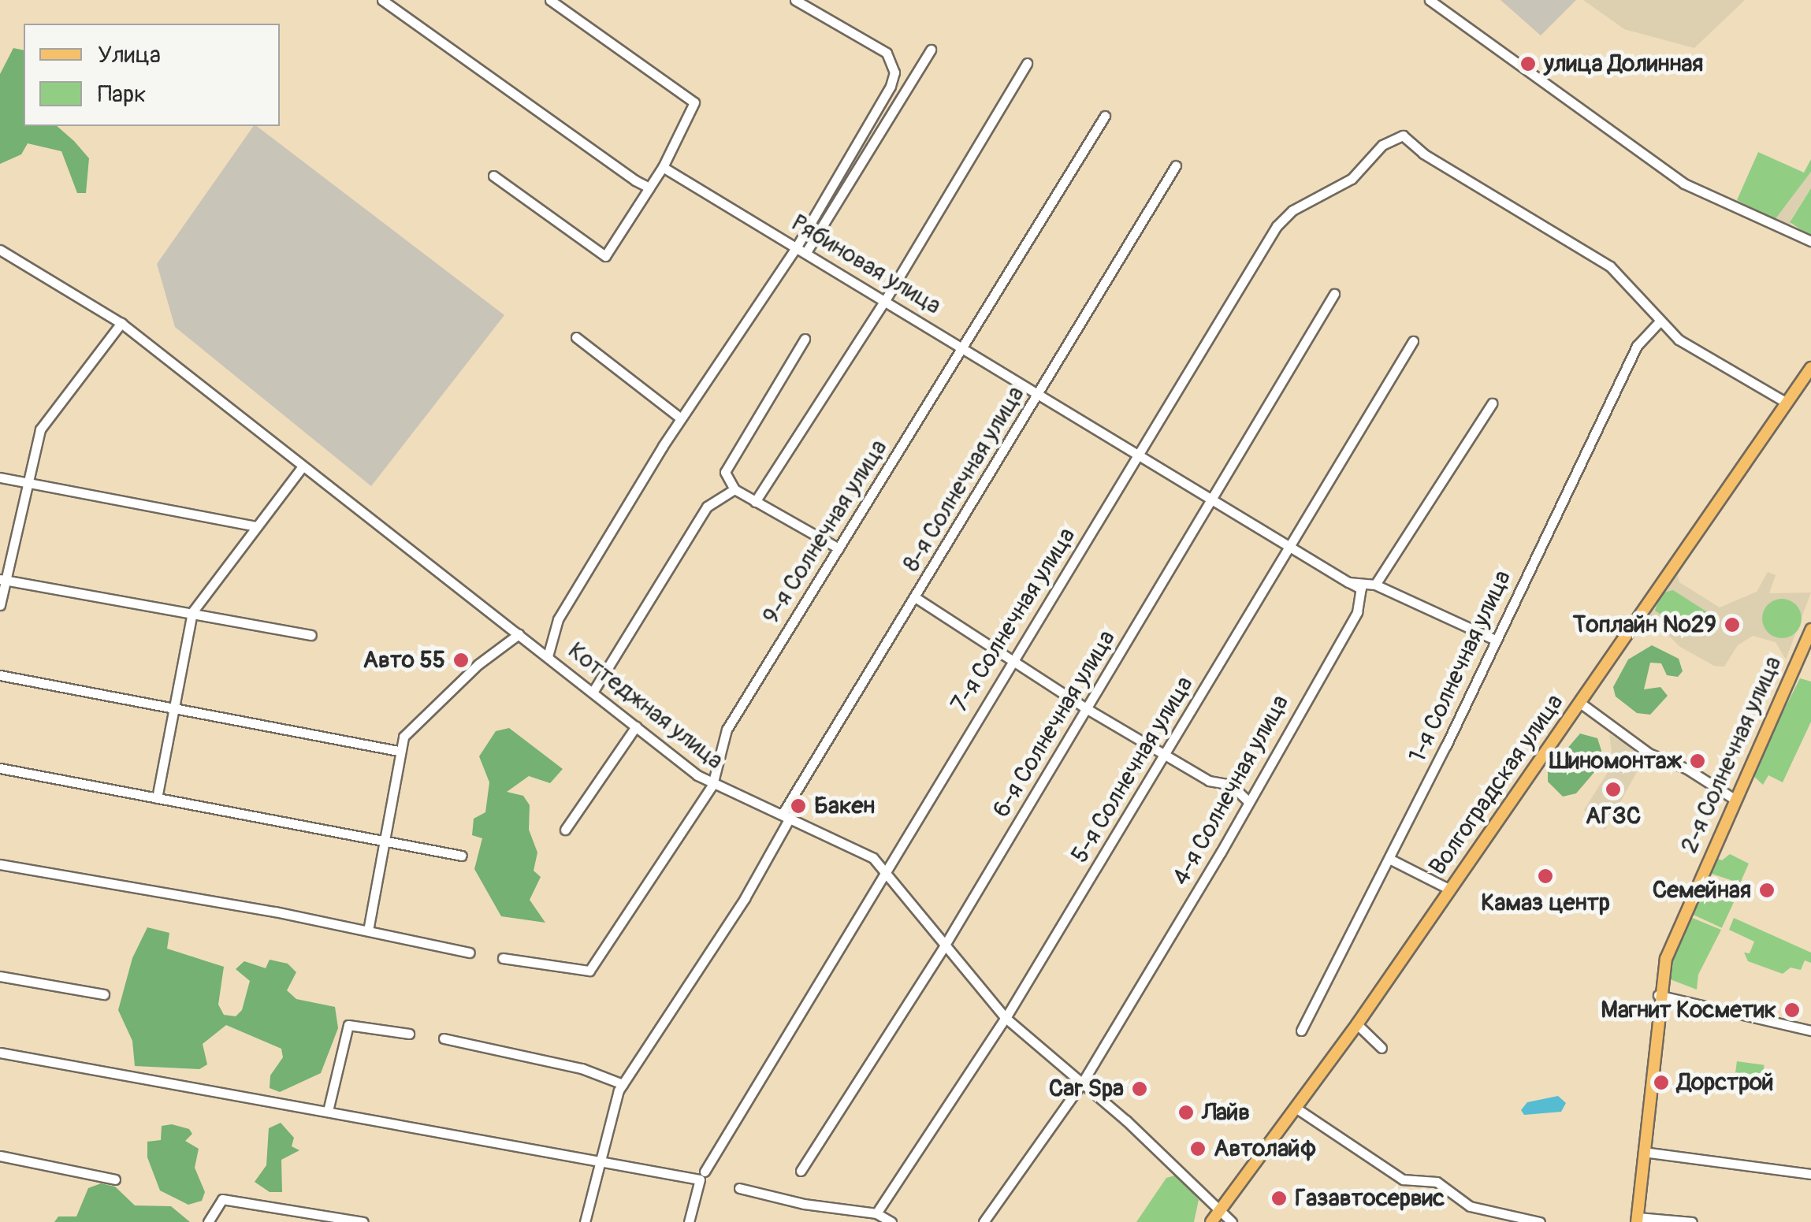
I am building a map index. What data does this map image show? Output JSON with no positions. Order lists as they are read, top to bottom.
{
  "streets": {
    "main road": ["2-я Солнечная улица", "Волгоградская улица"],
    "street": [
      "Рябиновая улица",
      "8-я Солнечная улица",
      "9-я Солнечная улица",
      "7-я Солнечная улица",
      "1-я Солнечная улица",
      "Коттеджная улица",
      "6-я Солнечная улица",
      "5-я Солнечная улица",
      "4-я Солнечная улица"
    ]
  },
  "crossings": [
    ["Рябиновая улица", "8-я Солнечная улица"],
    ["Рябиновая улица", "9-я Солнечная улица"],
    ["Рябиновая улица", "7-я Солнечная улица"],
    ["Рябиновая улица", "6-я Солнечная улица"],
    ["Рябиновая улица", "5-я Солнечная улица"],
    ["Рябиновая улица", "4-я Солнечная улица"],
    ["8-я Солнечная улица", "Коттеджная улица"],
    ["9-я Солнечная улица", "Коттеджная улица"],
    ["7-я Солнечная улица", "1-я Солнечная улица"],
    ["7-я Солнечная улица", "Коттеджная улица"],
    ["Коттеджная улица", "6-я Солнечная улица"],
    ["Коттеджная улица", "5-я Солнечная улица"],
    ["Коттеджная улица", "Волгоградская улица"],
    ["Коттеджная улица", "4-я Солнечная улица"]
  ],
  "places": [
    "улица Долинная",
    "Топлайн №29",
    "Авто 55",
    "Шиномонтаж",
    "АГЗС",
    "Бакен",
    "Камаз центр",
    "Семейная",
    "Магнит Косметик",
    "Дорстрой",
    "Car Spa",
    "Лайв",
    "Автолайф",
    "Газавтосервис"
  ],
  "legend": ["Улица", "Парк"]
}
